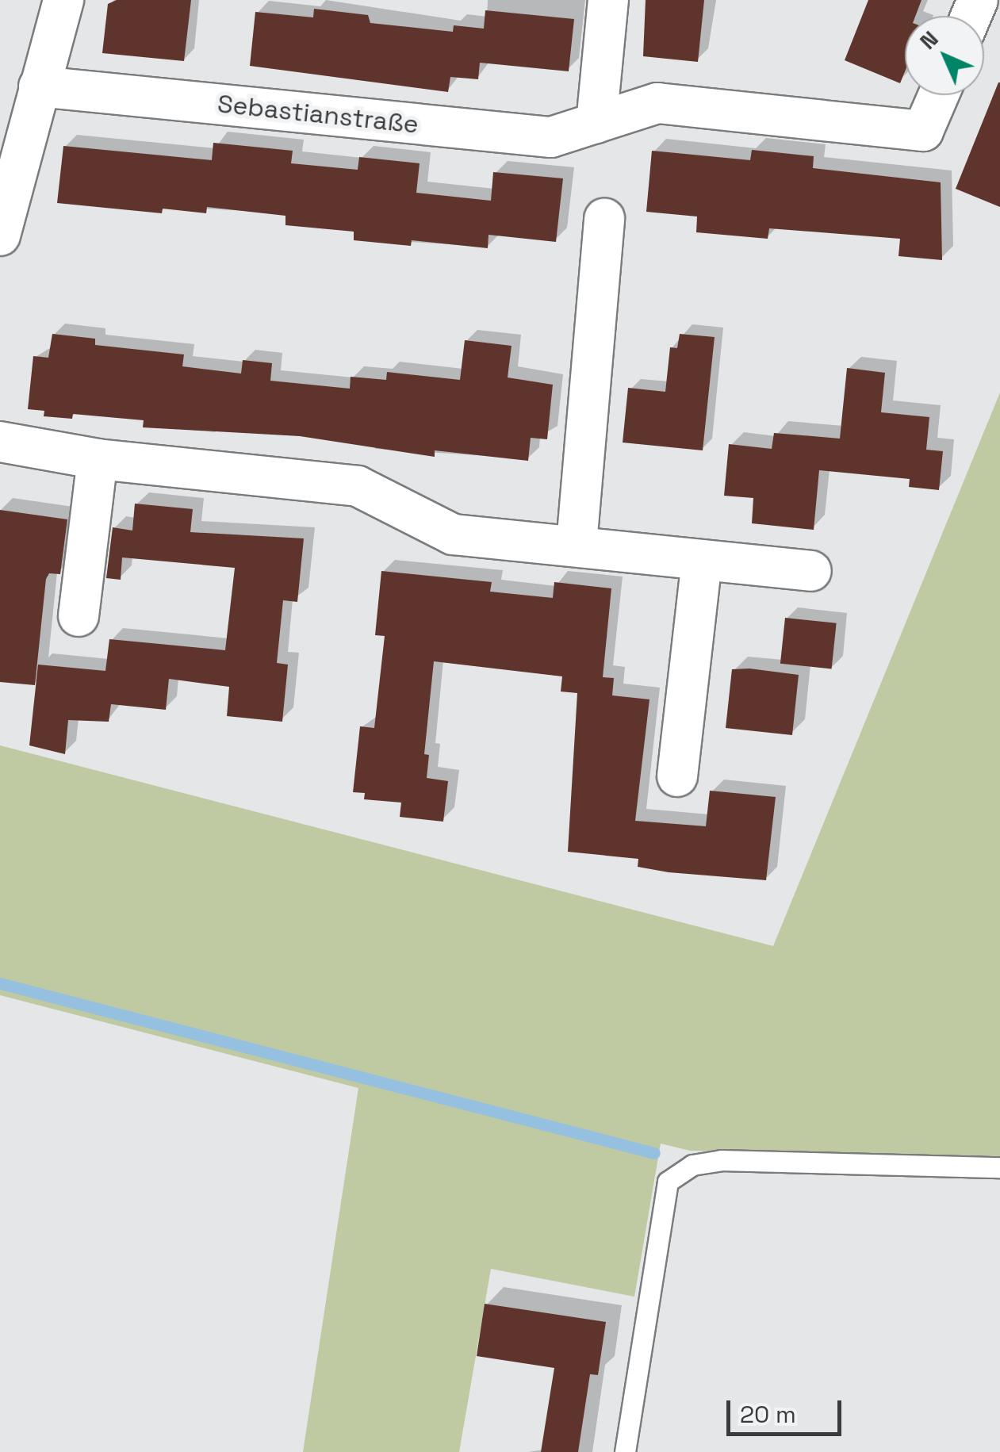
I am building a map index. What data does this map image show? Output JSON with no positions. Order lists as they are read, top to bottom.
{
  "streets": {
    "street": ["Sebastianstraße"]
  },
  "scale_bar": "20 m",
  "north": "top left"
}
